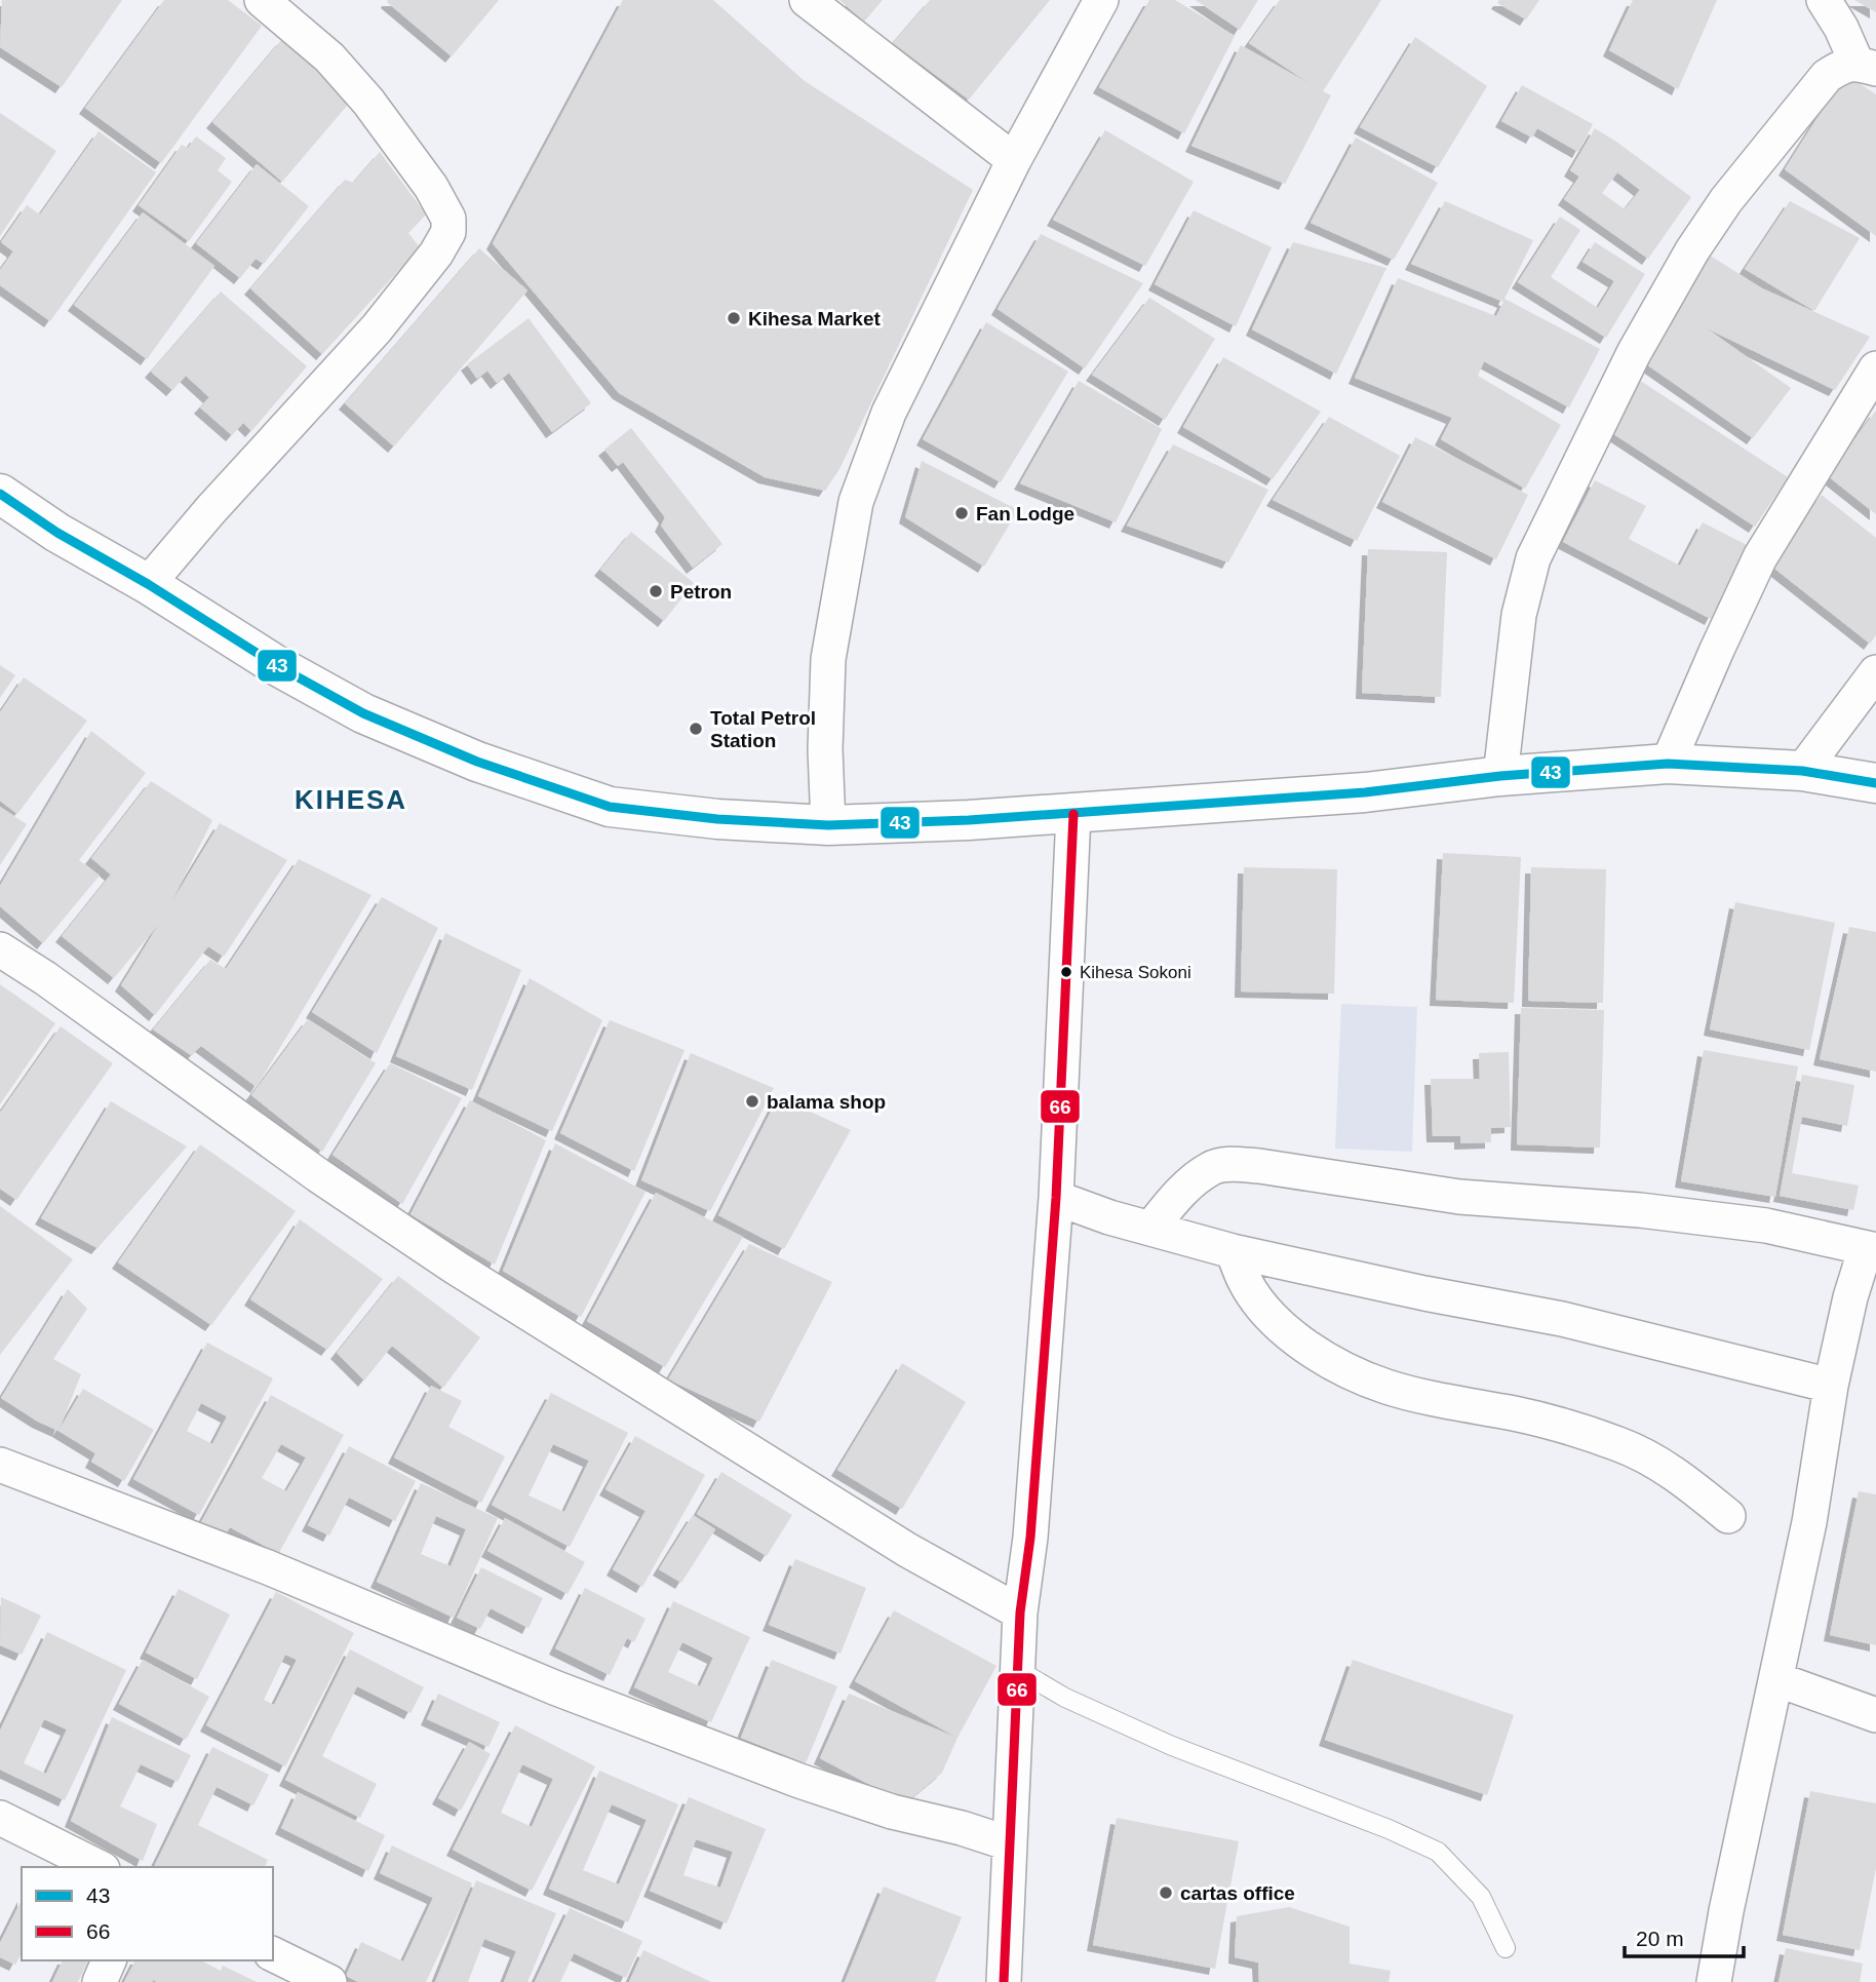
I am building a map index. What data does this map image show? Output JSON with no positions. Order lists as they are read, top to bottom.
{
  "districts": ["KIHESA"],
  "places": [
    "Kihesa Market",
    "Fan Lodge",
    "Petron",
    "Total Petrol Station",
    "Kihesa Sokoni",
    "balama shop",
    "cartas office"
  ],
  "lines": ["transit line 43", "transit line 66"],
  "legend": ["43", "66"],
  "scale_bar": "20 m"
}
